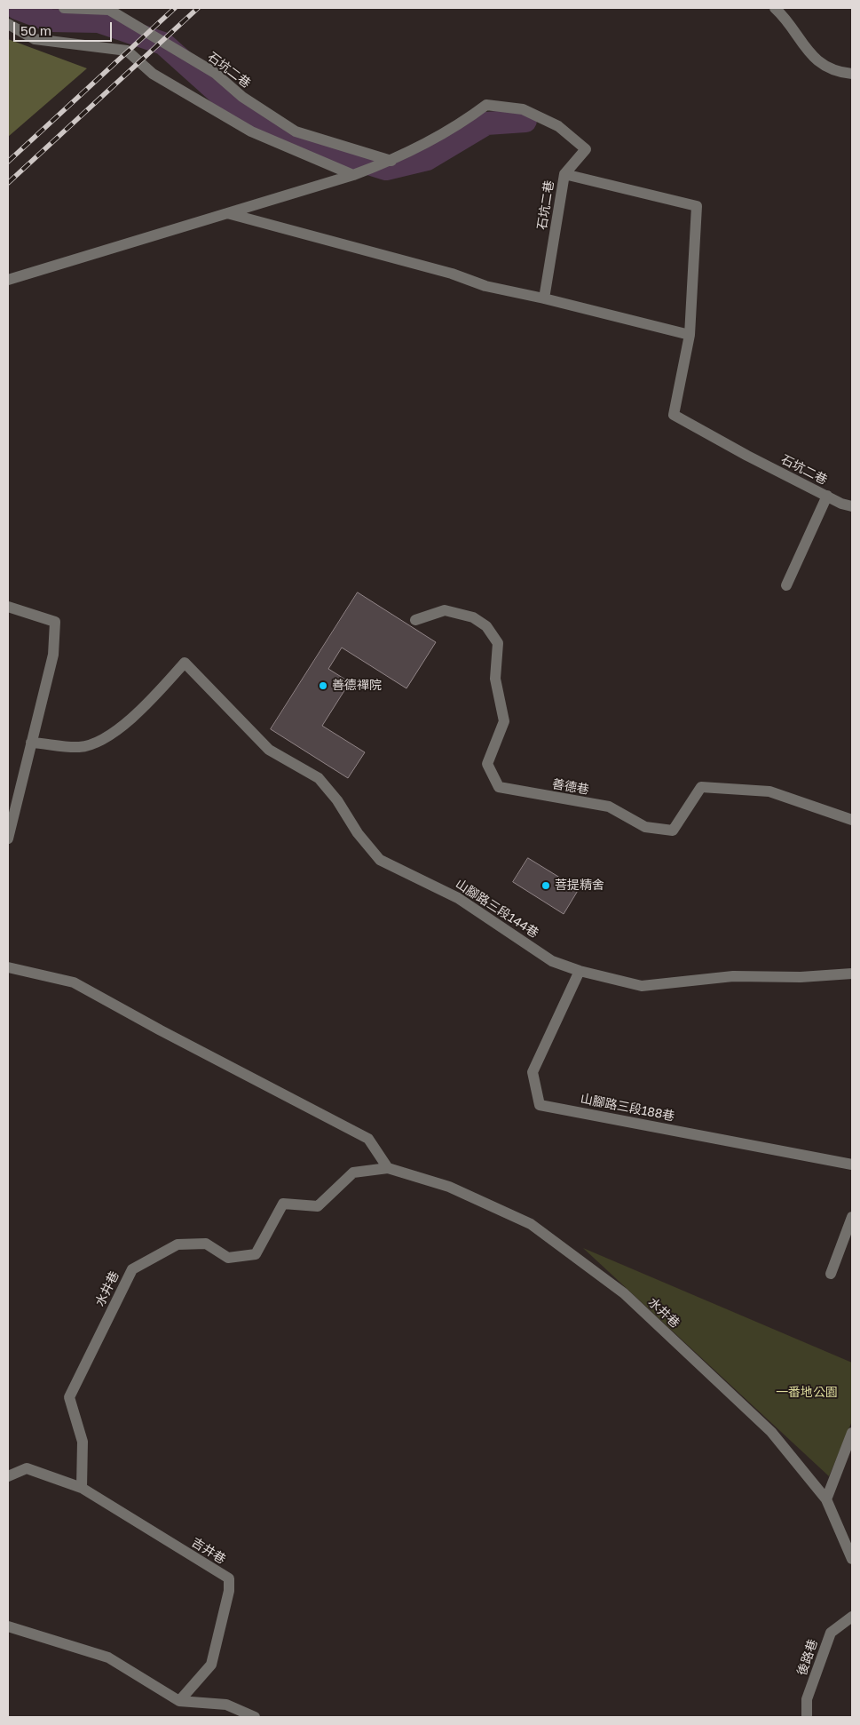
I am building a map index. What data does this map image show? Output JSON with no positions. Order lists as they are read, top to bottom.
{
  "streets": {
    "street": [
      "石坑二巷",
      "善德巷",
      "山腳路三段144巷",
      "山腳路三段188巷",
      "水井巷",
      "吉井巷",
      "後路巷"
    ]
  },
  "crossings": [
    ["山腳路三段144巷", "山腳路三段188巷"],
    ["水井巷", "吉井巷"]
  ],
  "parks": ["一番地公園"],
  "places": ["善德禪院", "菩提精舍"],
  "scale_bar": "50 m"
}
